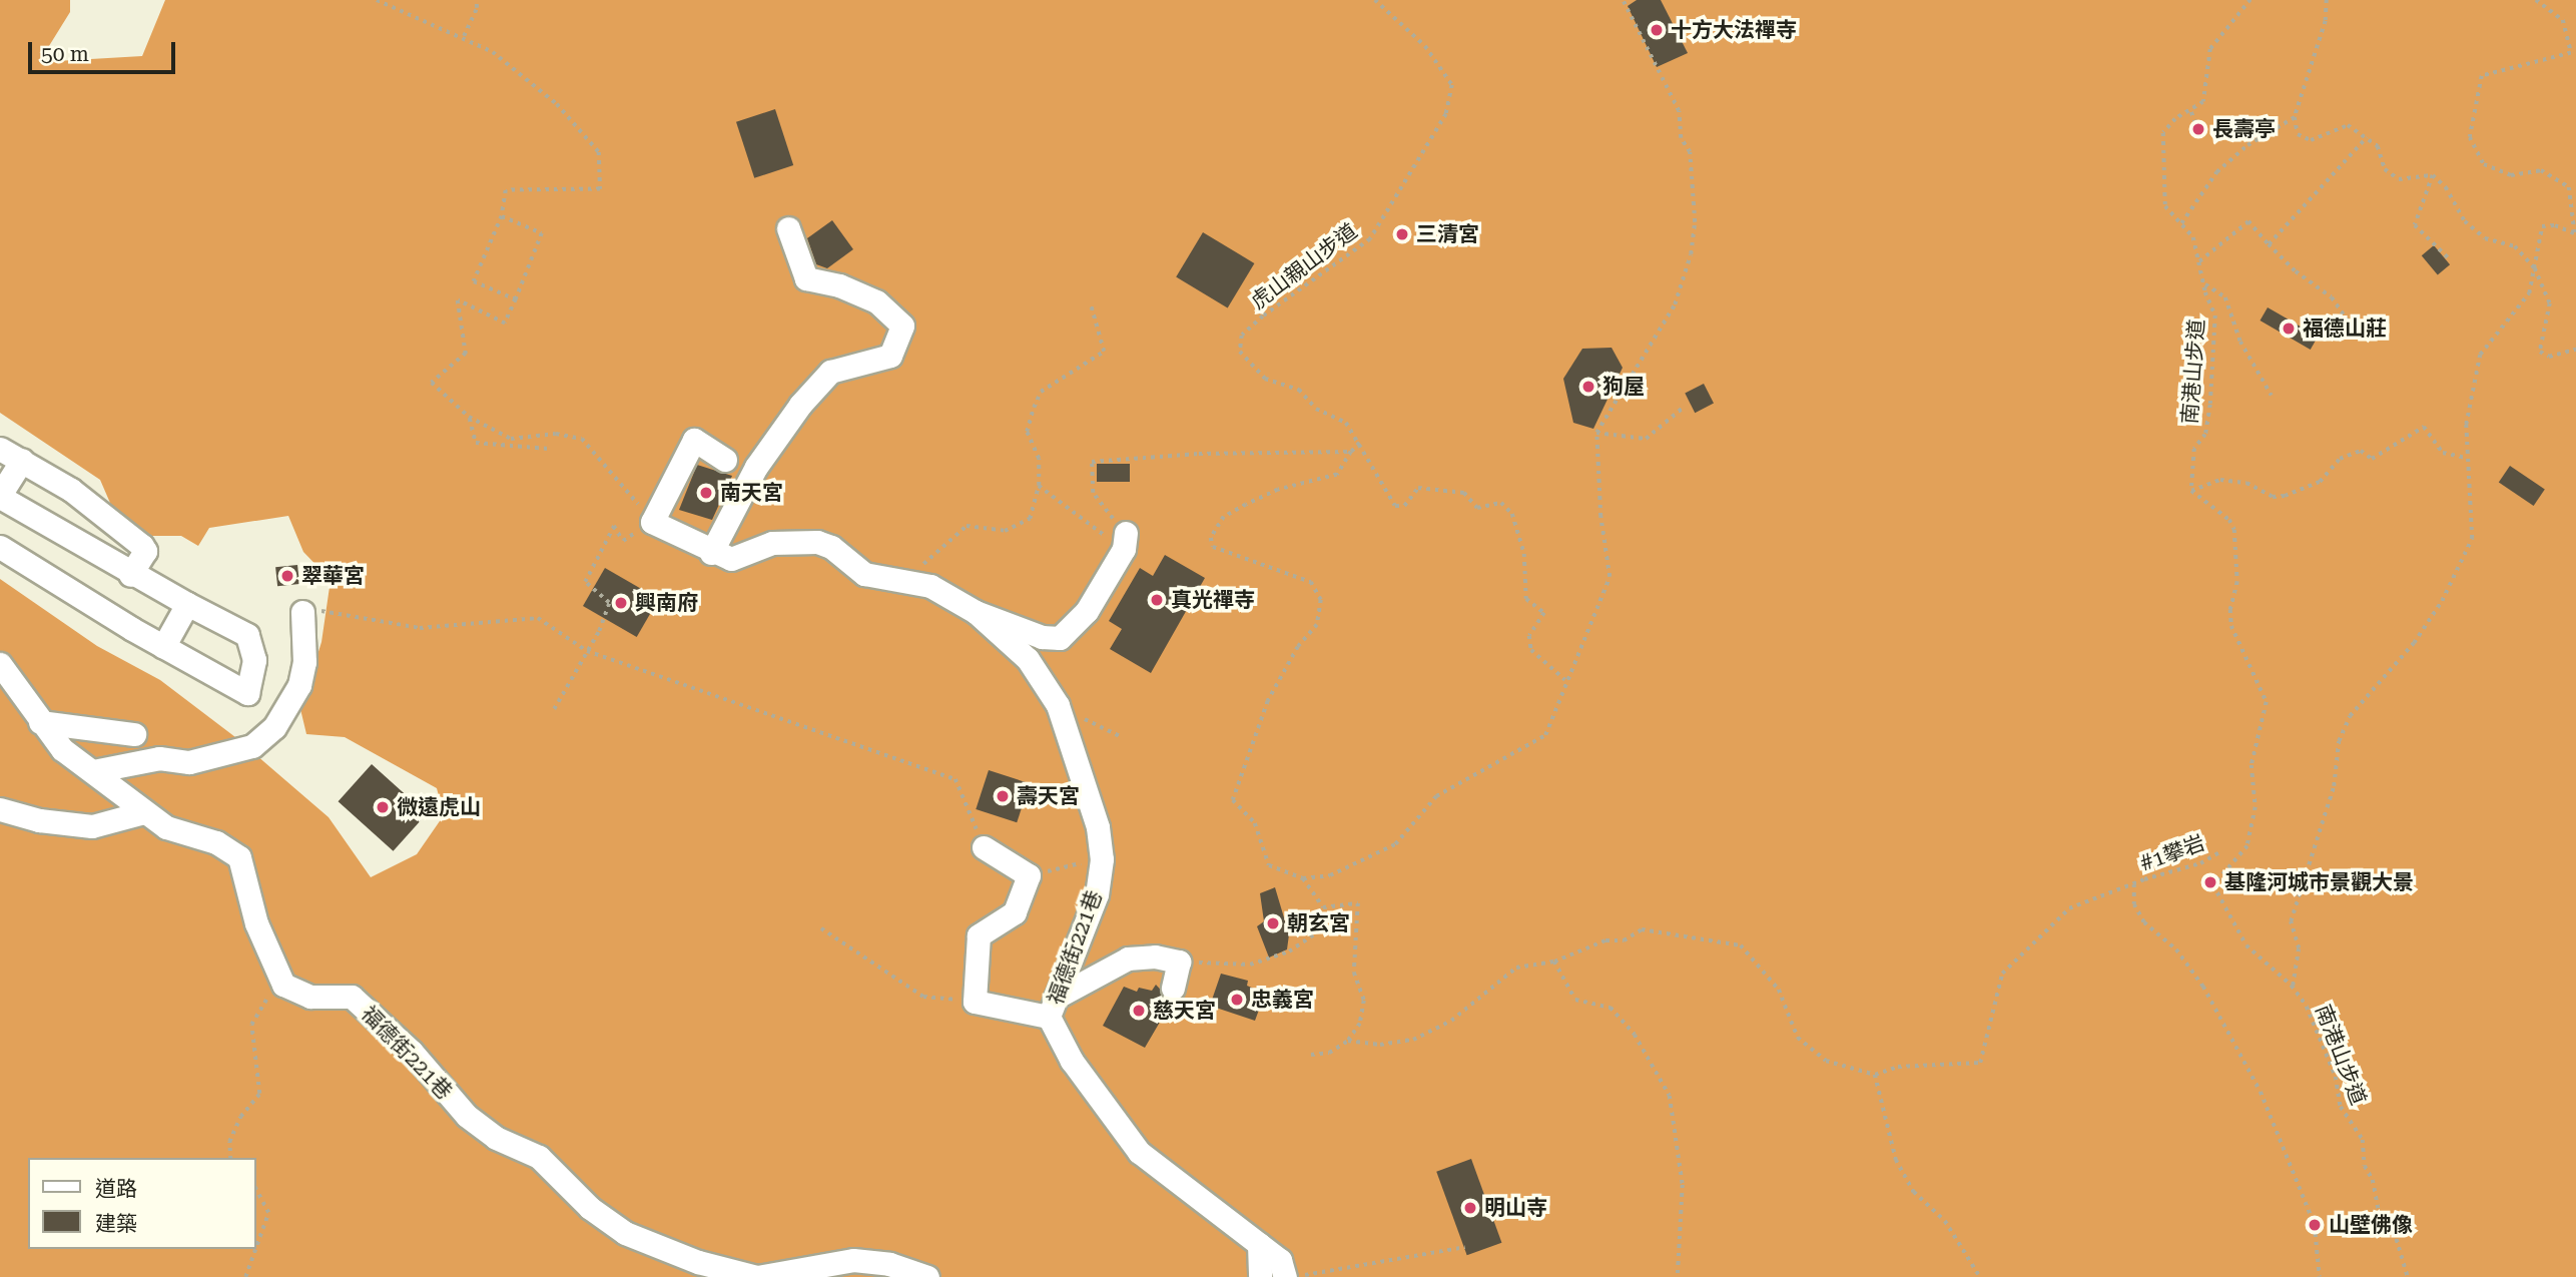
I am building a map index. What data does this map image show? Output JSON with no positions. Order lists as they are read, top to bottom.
{
  "streets": {
    "lane": ["福德街221巷"],
    "path": ["虎山親山步道", "南港山步道", "#1攀岩"]
  },
  "places": [
    "十方大法禪寺",
    "長壽亭",
    "三清宮",
    "福德山莊",
    "狗屋",
    "南天宮",
    "翠華宮",
    "真光禪寺",
    "興南府",
    "壽天宮",
    "微遠虎山",
    "基隆河城市景觀大景",
    "朝玄宮",
    "忠義宮",
    "慈天宮",
    "明山寺",
    "山壁佛像"
  ],
  "legend": ["道路", "建築"],
  "scale_bar": "50 m"
}
